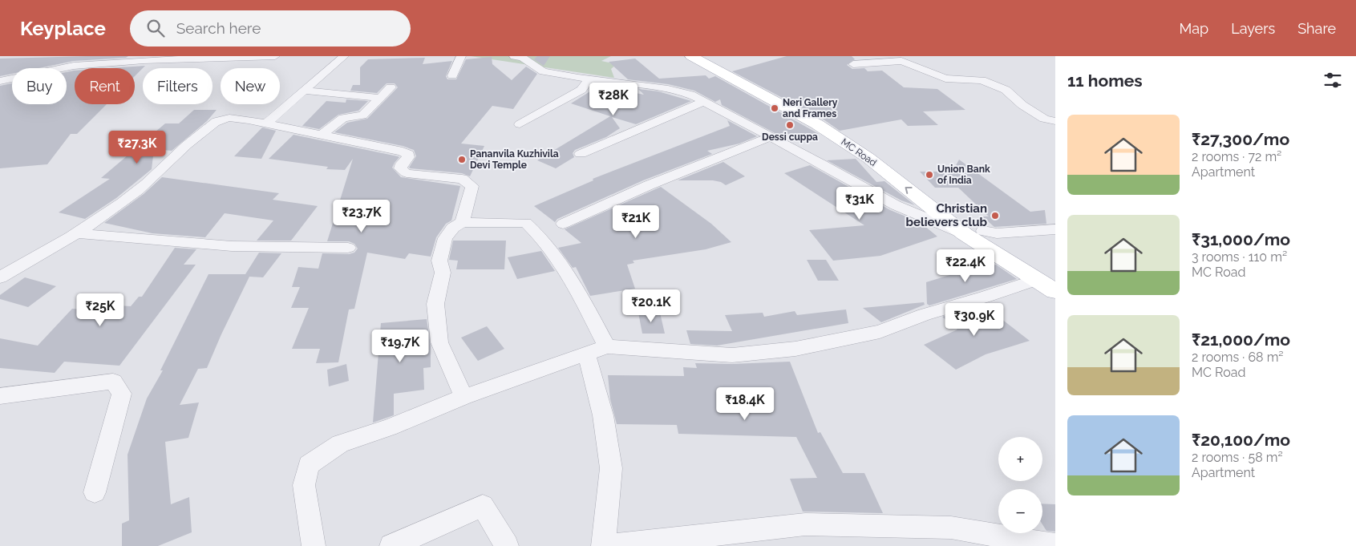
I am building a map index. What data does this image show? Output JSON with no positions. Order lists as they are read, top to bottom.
{
  "streets": {
    "main road": ["MC Road"]
  },
  "places": [
    "Neri Gallery and Frames",
    "Dessi cuppa",
    "Pananvila Kuzhivila Devi Temple",
    "Union Bank of India",
    "Christian believers club"
  ],
  "page": {
    "header": "Keyplace",
    "search": "Search here",
    "nav": ["Map", "Layers", "Share"],
    "heading": "11 homes",
    "chip": [
      "Buy",
      "Rent",
      "Filters",
      "New"
    ],
    "price": [
      "₹28K",
      "₹27.3K",
      "₹31K",
      "₹23.7K",
      "₹21K",
      "₹22.4K",
      "₹20.1K",
      "₹25K",
      "₹30.9K",
      "₹19.7K",
      "₹18.4K"
    ],
    "list": [
      {
        "name": "₹27,300/mo",
        "note": "2 rooms · 72 m² · Apartment"
      },
      {
        "name": "₹31,000/mo",
        "note": "3 rooms · 110 m² · MC Road"
      },
      {
        "name": "₹21,000/mo",
        "note": "2 rooms · 68 m² · MC Road"
      },
      {
        "name": "₹20,100/mo",
        "note": "2 rooms · 58 m² · Apartment"
      }
    ],
    "map_buttons": ["+", "−"]
  }
}
